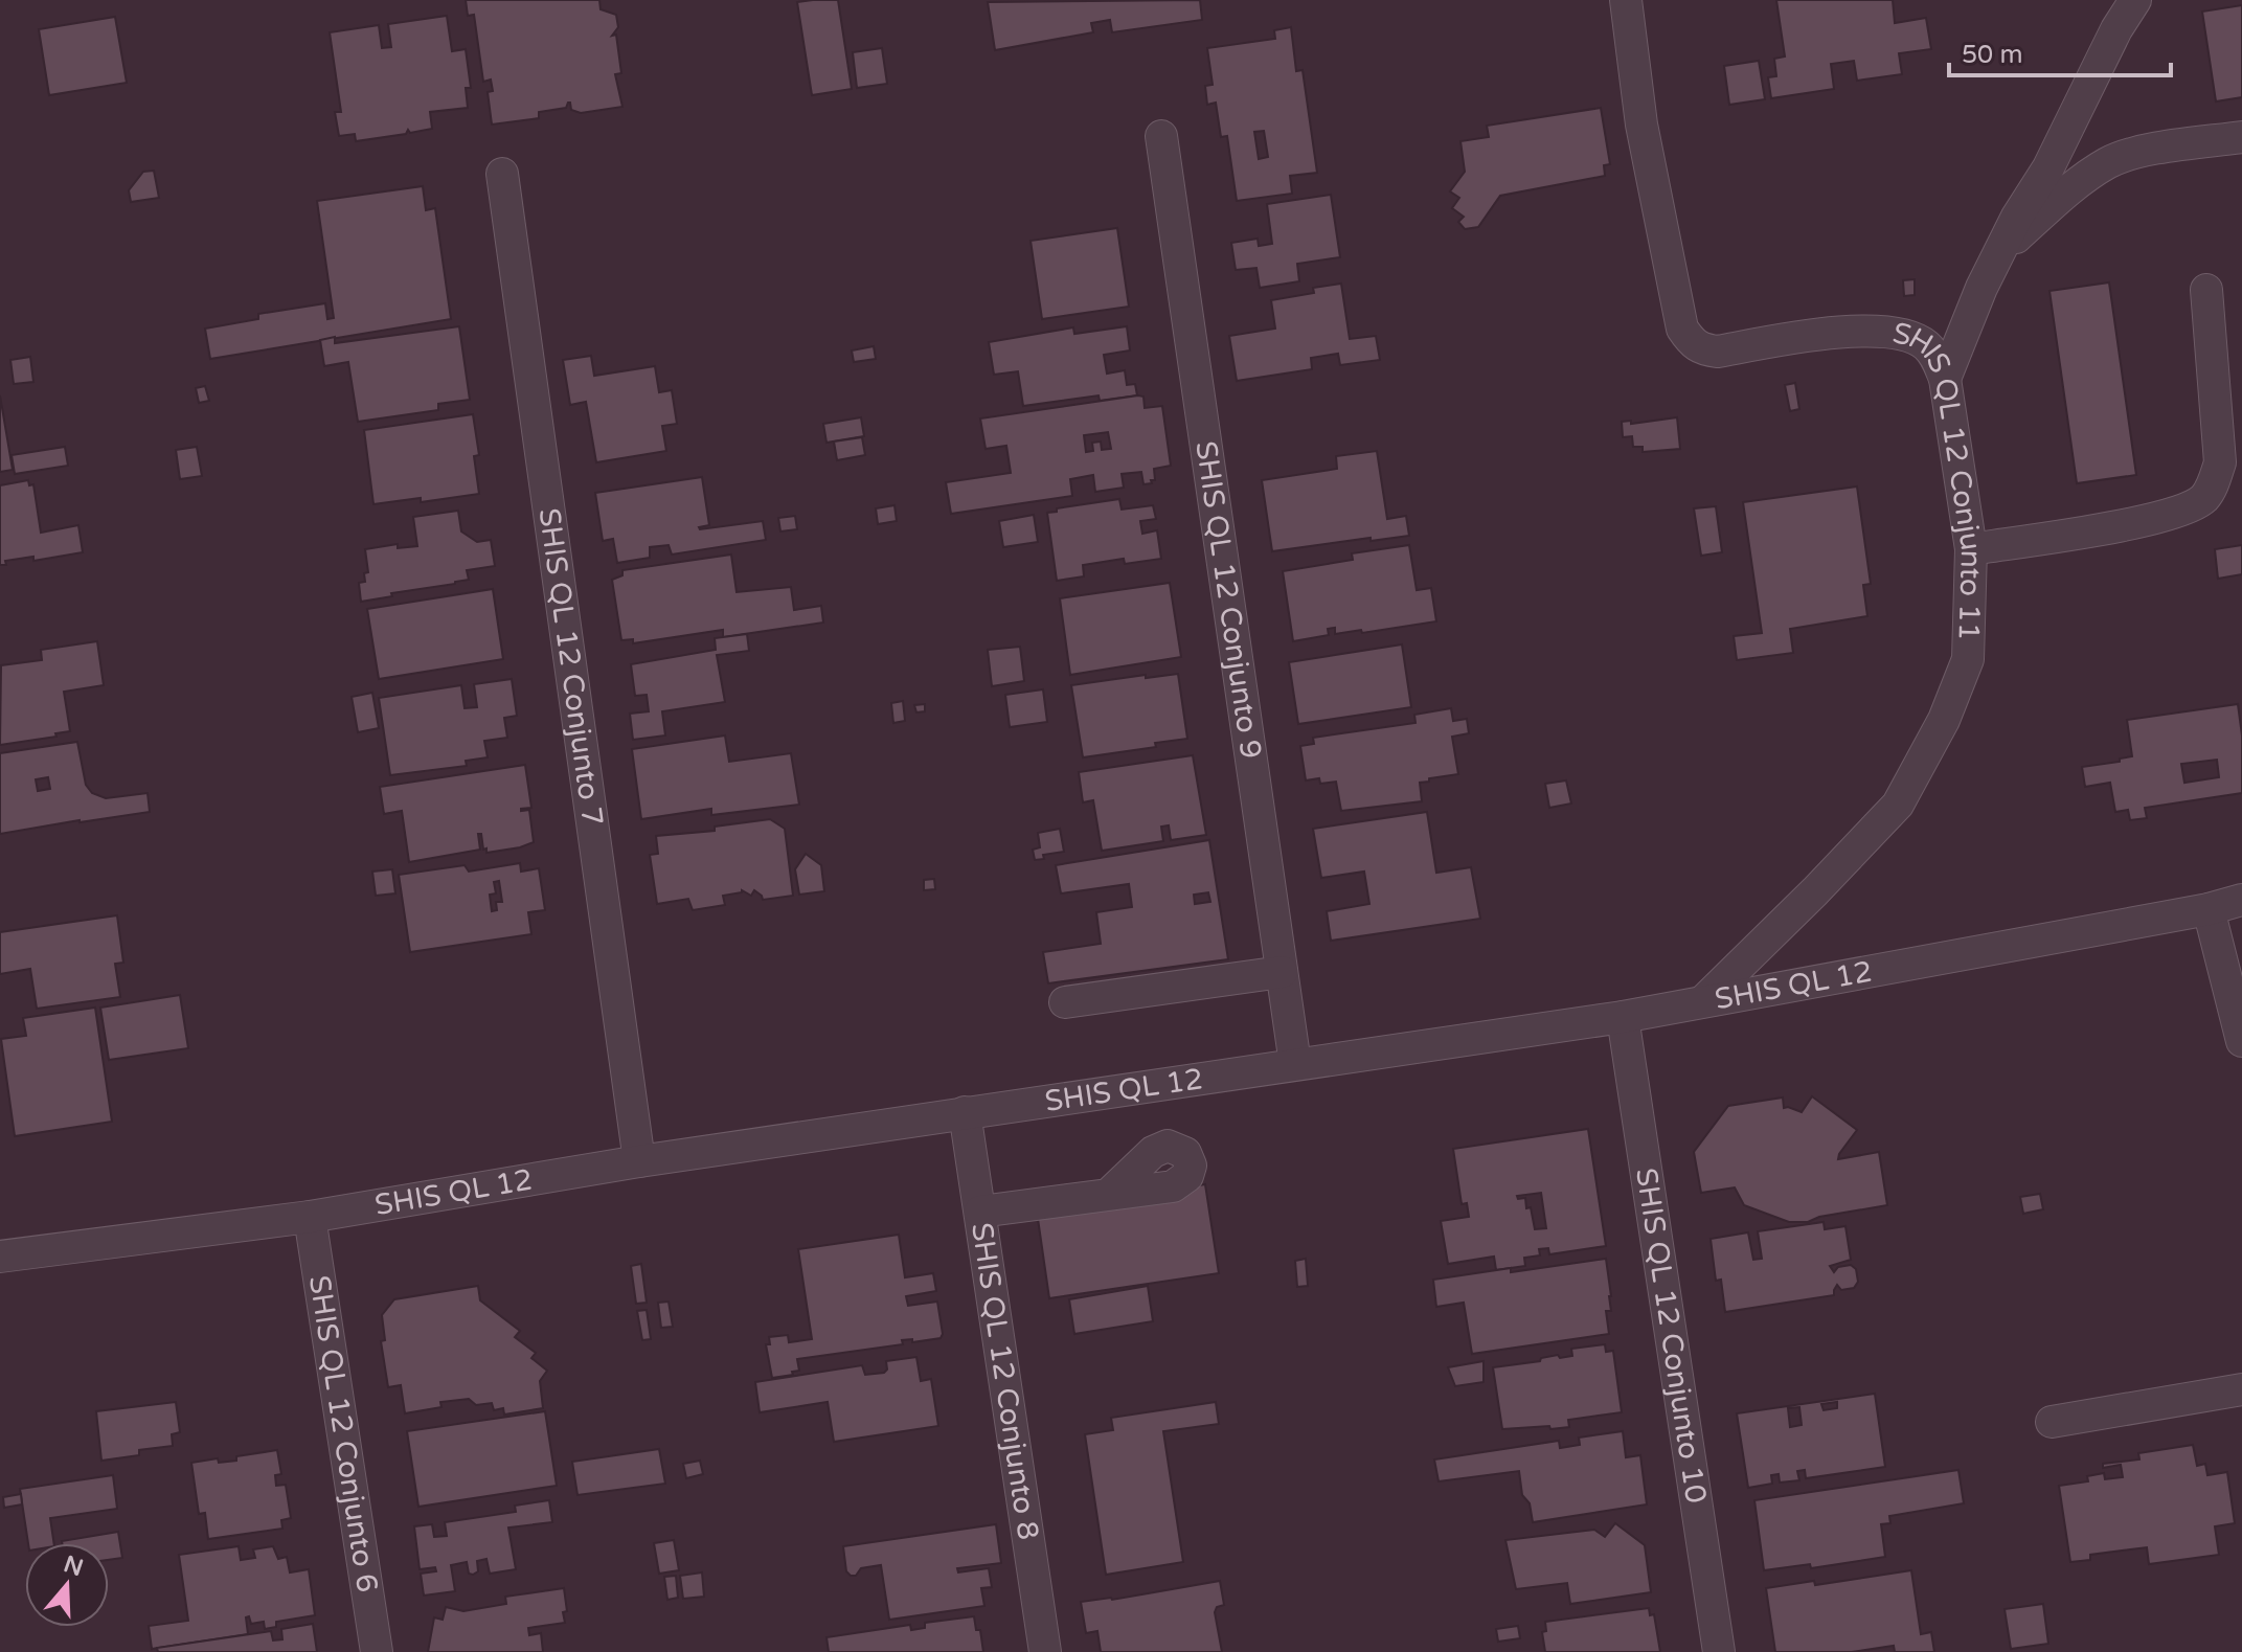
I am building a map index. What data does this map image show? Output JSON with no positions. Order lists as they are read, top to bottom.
{
  "streets": {
    "street": [
      "SHIS QL 12 Conjunto 11",
      "SHIS QL 12 Conjunto 9",
      "SHIS QL 12 Conjunto 7",
      "SHIS QL 12",
      "SHIS QL 12 Conjunto 10",
      "SHIS QL 12 Conjunto 8",
      "SHIS QL 12 Conjunto 6"
    ]
  },
  "crossings": [
    ["SHIS QL 12 Conjunto 11", "SHIS QL 12"],
    ["SHIS QL 12 Conjunto 9", "SHIS QL 12"],
    ["SHIS QL 12 Conjunto 7", "SHIS QL 12"],
    ["SHIS QL 12", "SHIS QL 12 Conjunto 10"],
    ["SHIS QL 12", "SHIS QL 12 Conjunto 8"],
    ["SHIS QL 12", "SHIS QL 12 Conjunto 6"]
  ],
  "scale_bar": "50 m",
  "north": "top"
}
